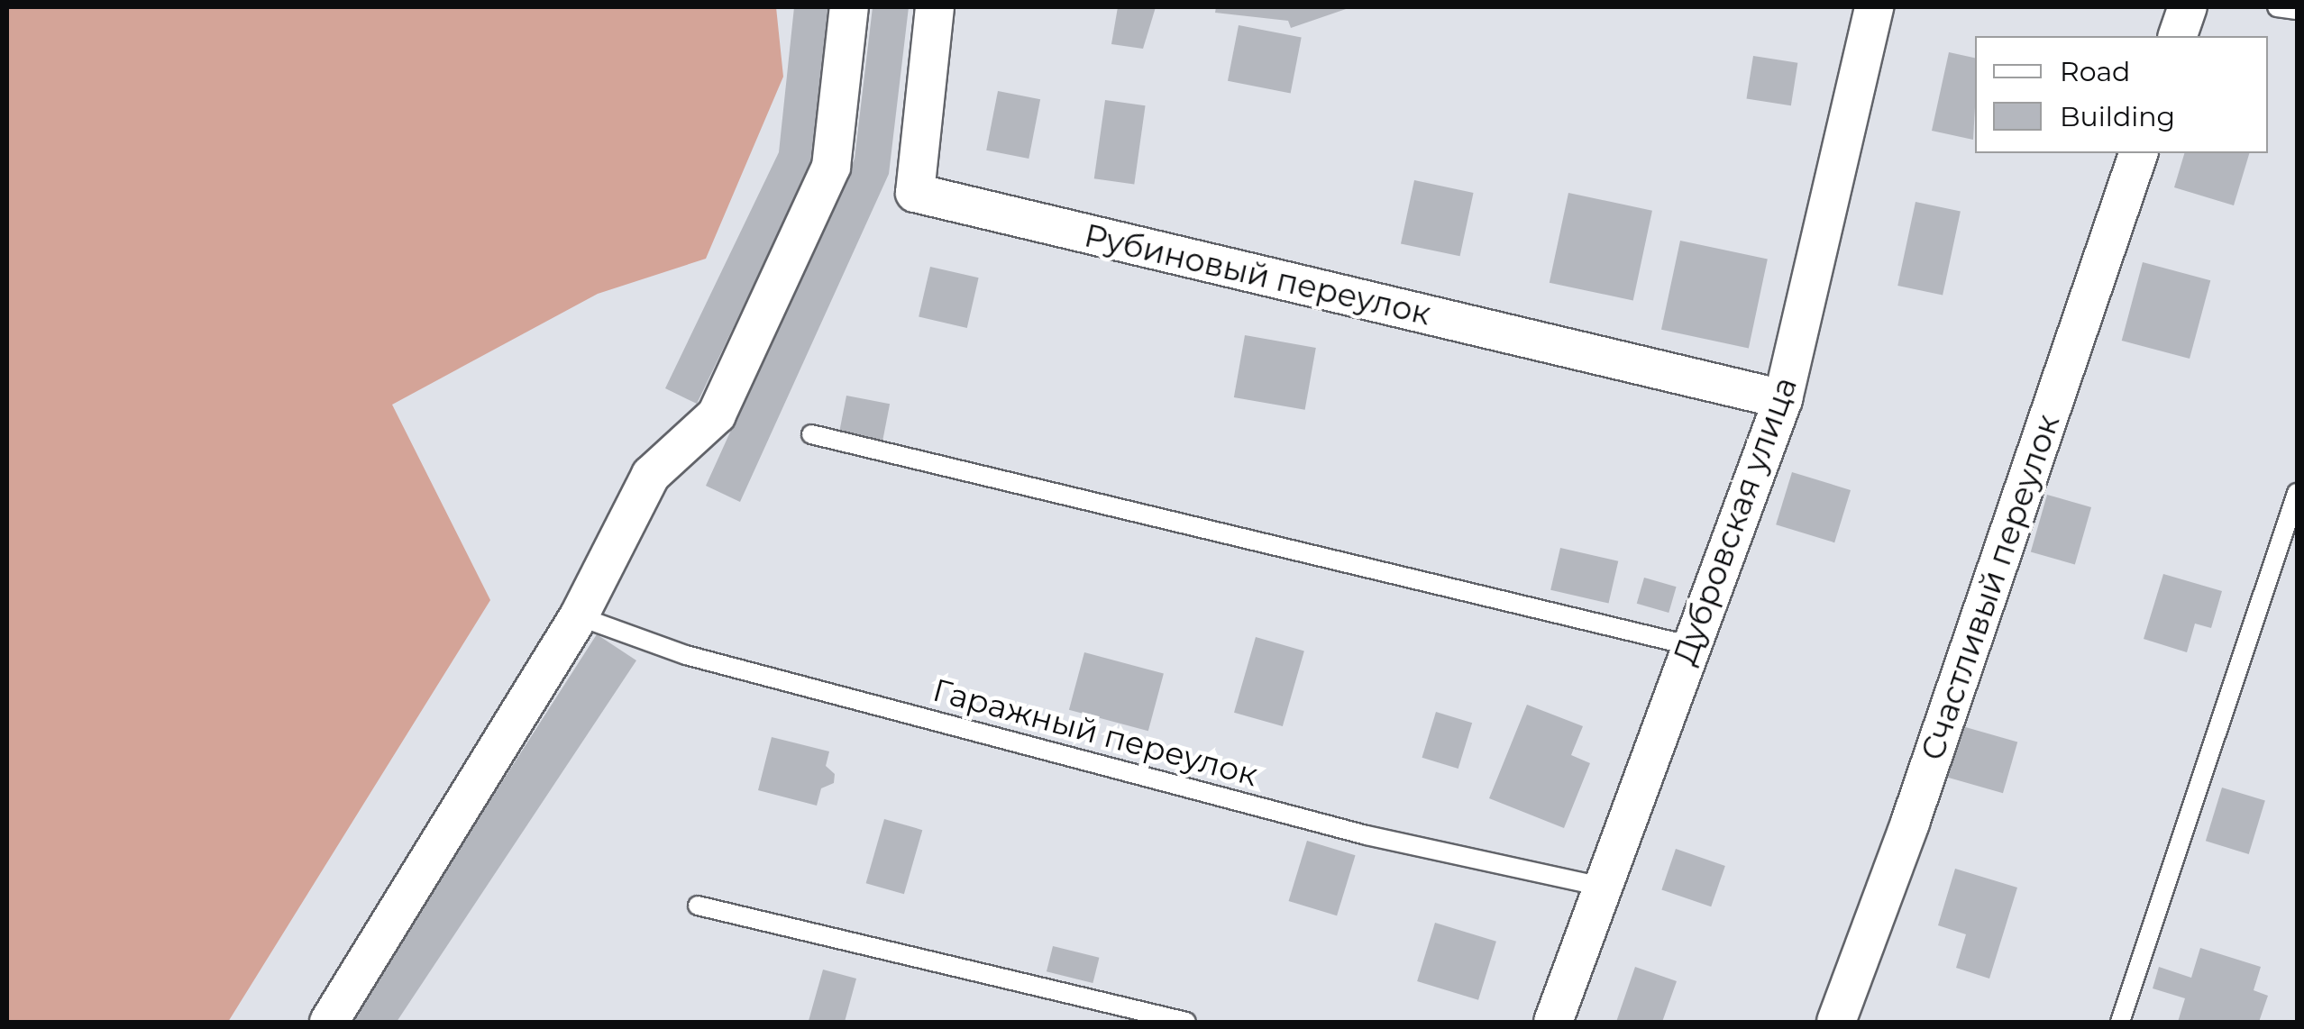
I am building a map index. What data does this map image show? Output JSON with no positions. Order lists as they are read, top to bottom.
{
  "streets": {
    "street": ["Рубиновый переулок", "Дубровская улица", "Счастливый переулок"],
    "lane": ["Гаражный переулок"]
  },
  "crossings": [
    ["Рубиновый переулок", "Дубровская улица"],
    ["Дубровская улица", "Гаражный переулок"]
  ],
  "legend": ["Road", "Building"]
}
